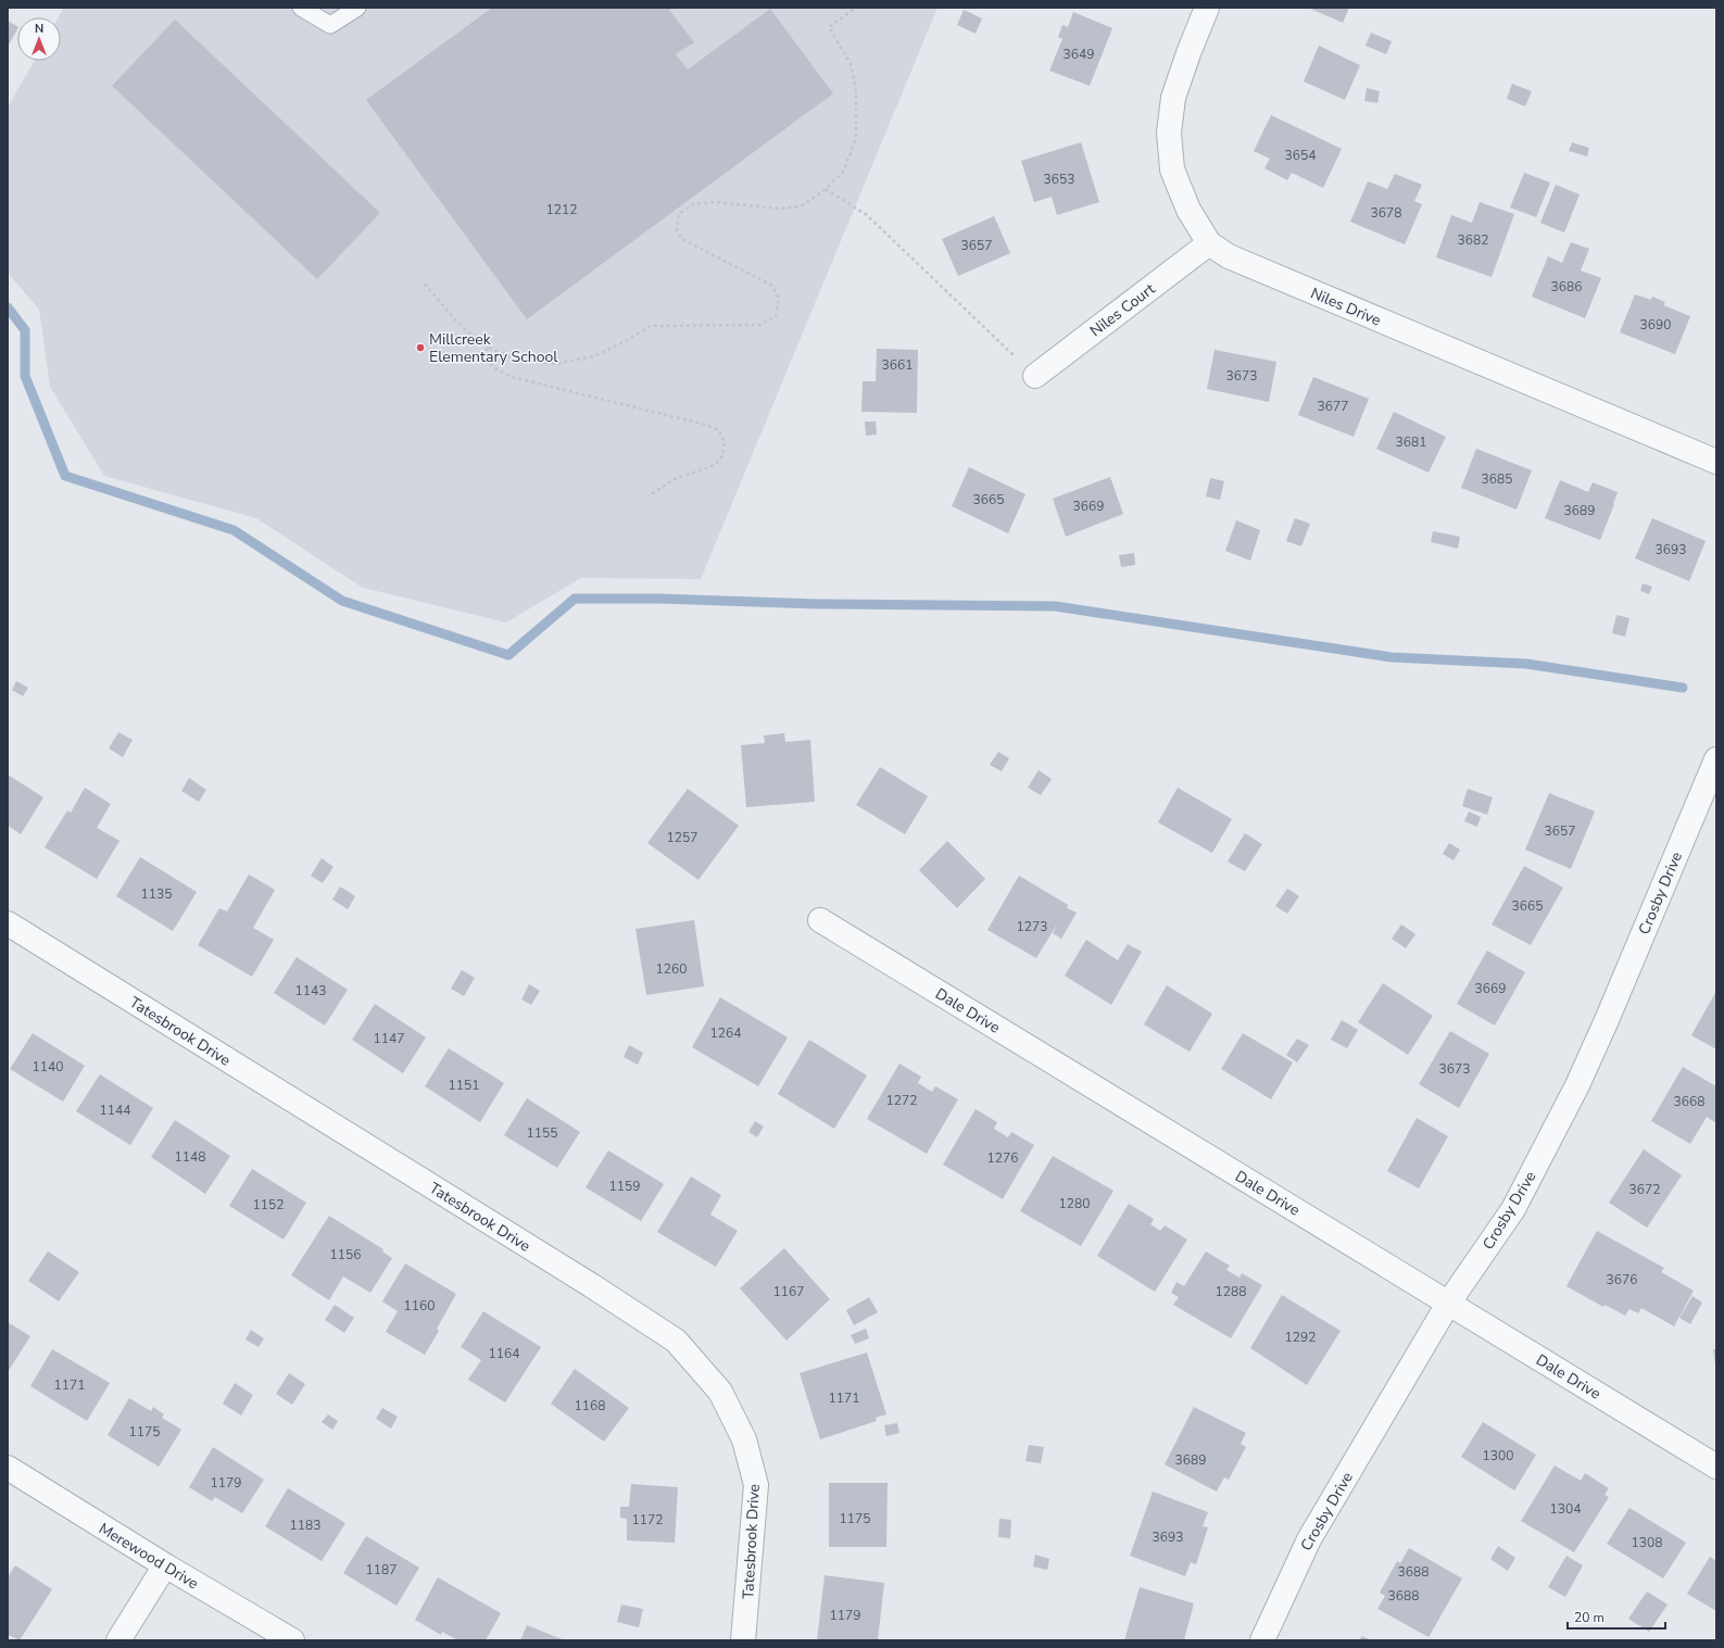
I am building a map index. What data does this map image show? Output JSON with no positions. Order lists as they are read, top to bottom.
{
  "streets": {
    "street": [
      "Niles Drive",
      "Niles Court",
      "Crosby Drive",
      "Dale Drive",
      "Tatesbrook Drive",
      "Merewood Drive"
    ]
  },
  "crossings": [
    ["Niles Drive", "Niles Court"],
    ["Crosby Drive", "Dale Drive"]
  ],
  "places": ["Millcreek Elementary School"],
  "house_numbers": [
    "3649",
    "3654",
    "3653",
    "1212",
    "3678",
    "3682",
    "3657",
    "3686",
    "3690",
    "3661",
    "3673",
    "3677",
    "3681",
    "3685",
    "3665",
    "3669",
    "3689",
    "3693",
    "3657",
    "1257",
    "1135",
    "3665",
    "1273",
    "1260",
    "3669",
    "1143",
    "1264",
    "1147",
    "1140",
    "3673",
    "1151",
    "1272",
    "3668",
    "1144",
    "1155",
    "1148",
    "1276",
    "1159",
    "3672",
    "1280",
    "1152",
    "1156",
    "3676",
    "1167",
    "1288",
    "1160",
    "1292",
    "1164",
    "1171",
    "1171",
    "1168",
    "1175",
    "1300",
    "3689",
    "1179",
    "1304",
    "1175",
    "1172",
    "1183",
    "3693",
    "1308",
    "1187",
    "3688",
    "3688",
    "1179"
  ],
  "scale_bar": "20 m",
  "north": "top"
}
